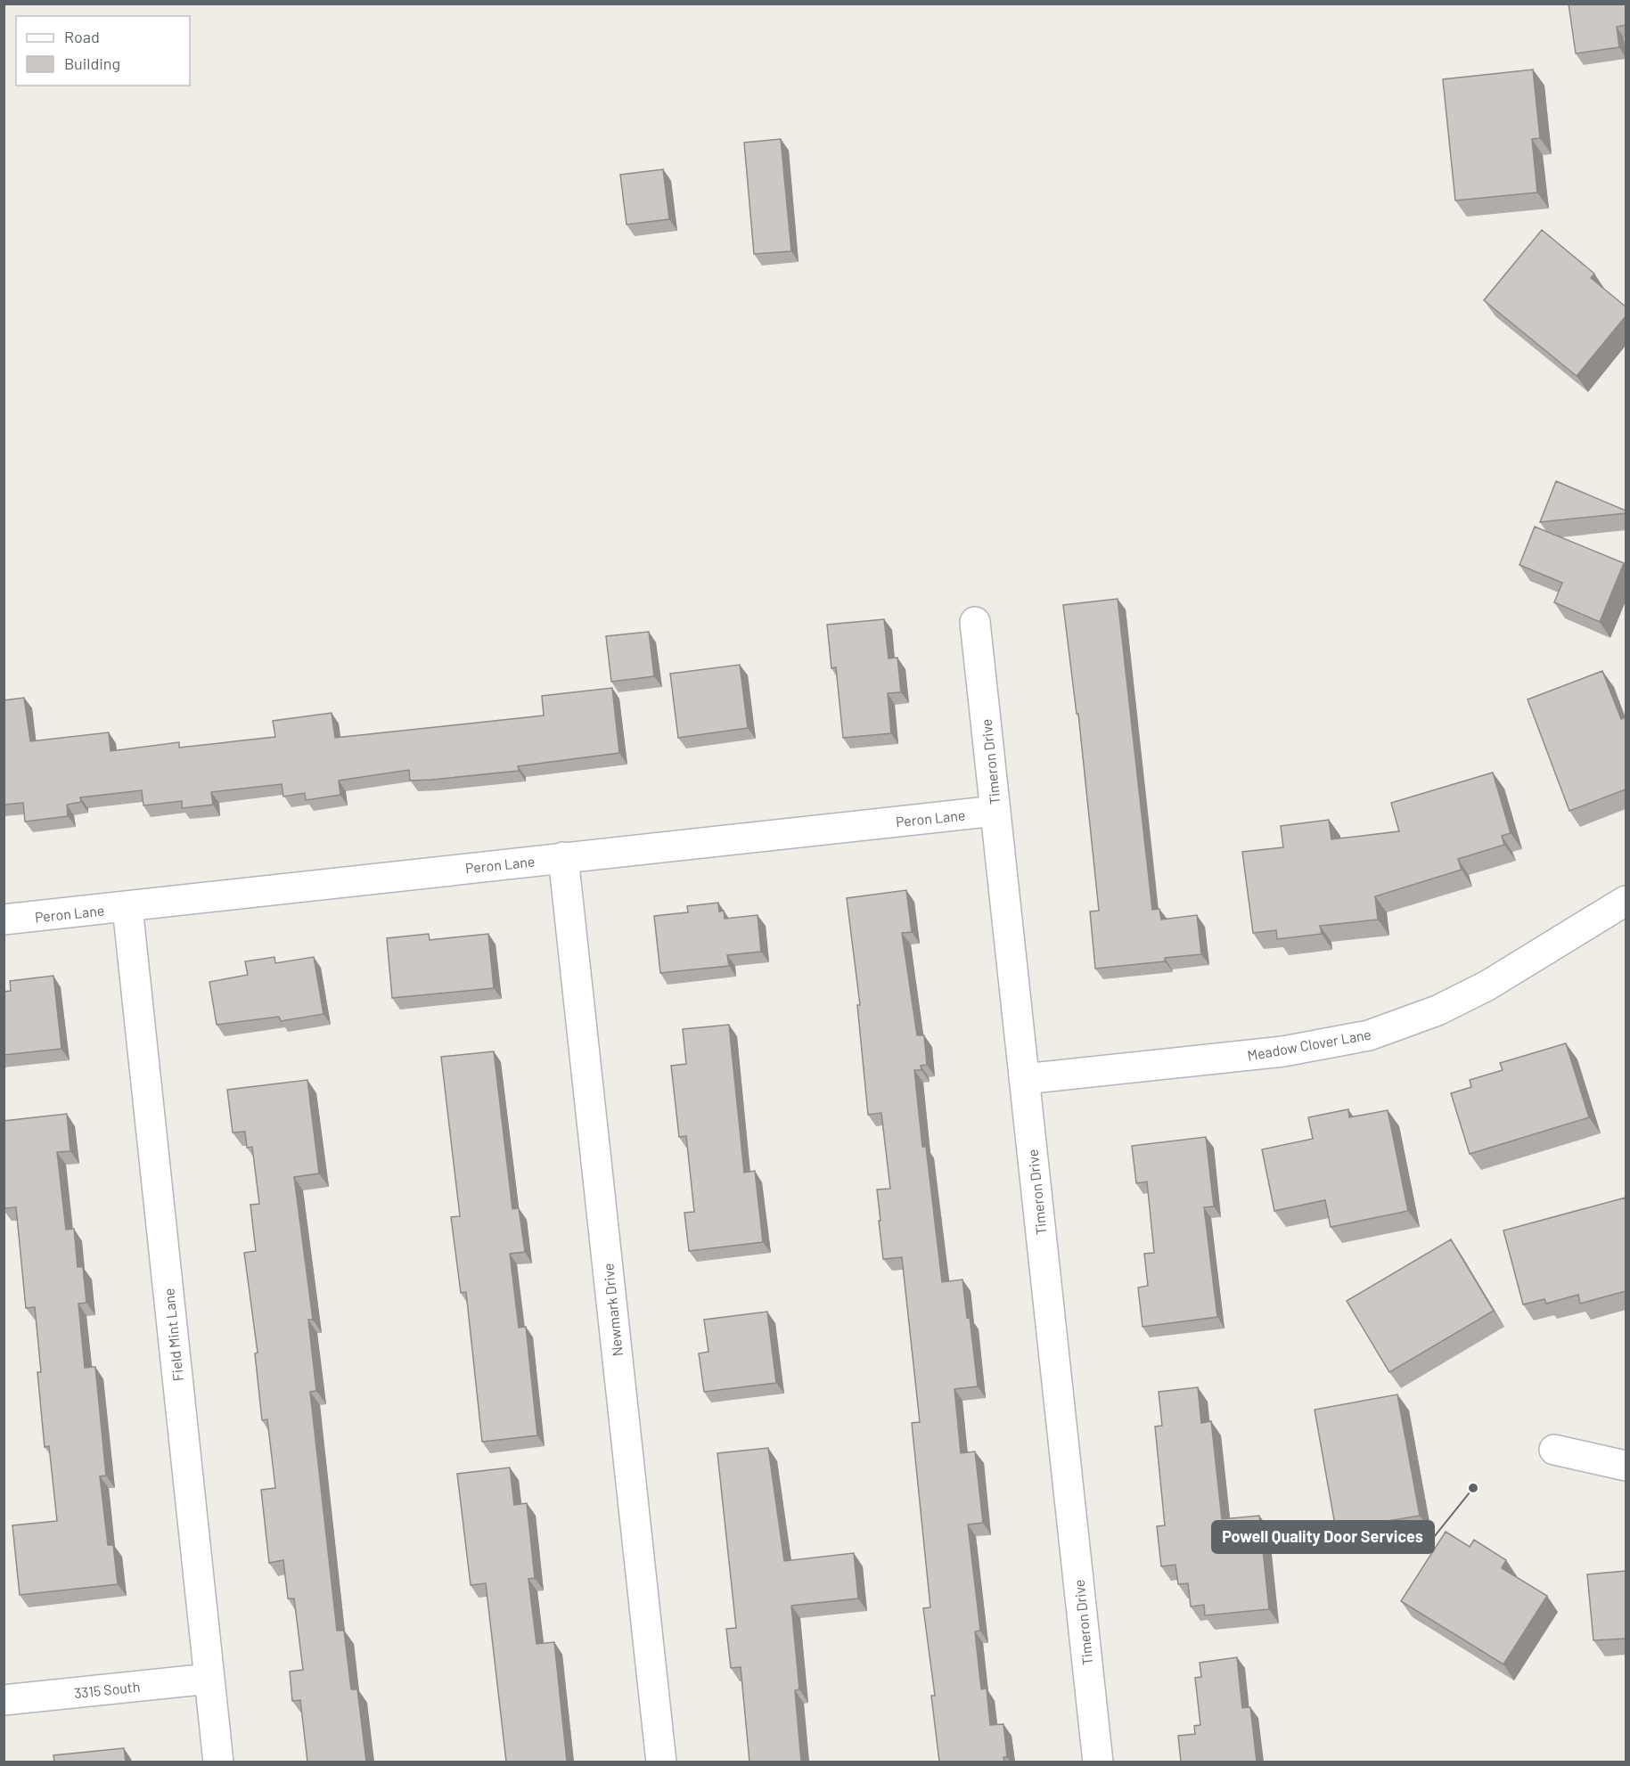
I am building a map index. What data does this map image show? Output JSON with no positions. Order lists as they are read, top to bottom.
{
  "streets": {
    "street": [
      "Timeron Drive",
      "Peron Lane",
      "Meadow Clover Lane",
      "Newmark Drive",
      "Field Mint Lane",
      "3315 South"
    ]
  },
  "crossings": [
    ["Timeron Drive", "Peron Lane"],
    ["Timeron Drive", "Meadow Clover Lane"],
    ["Peron Lane", "Newmark Drive"],
    ["Peron Lane", "Field Mint Lane"],
    ["Field Mint Lane", "3315 South"]
  ],
  "places": ["Powell Quality Door Services"],
  "legend": ["Road", "Building"]
}
